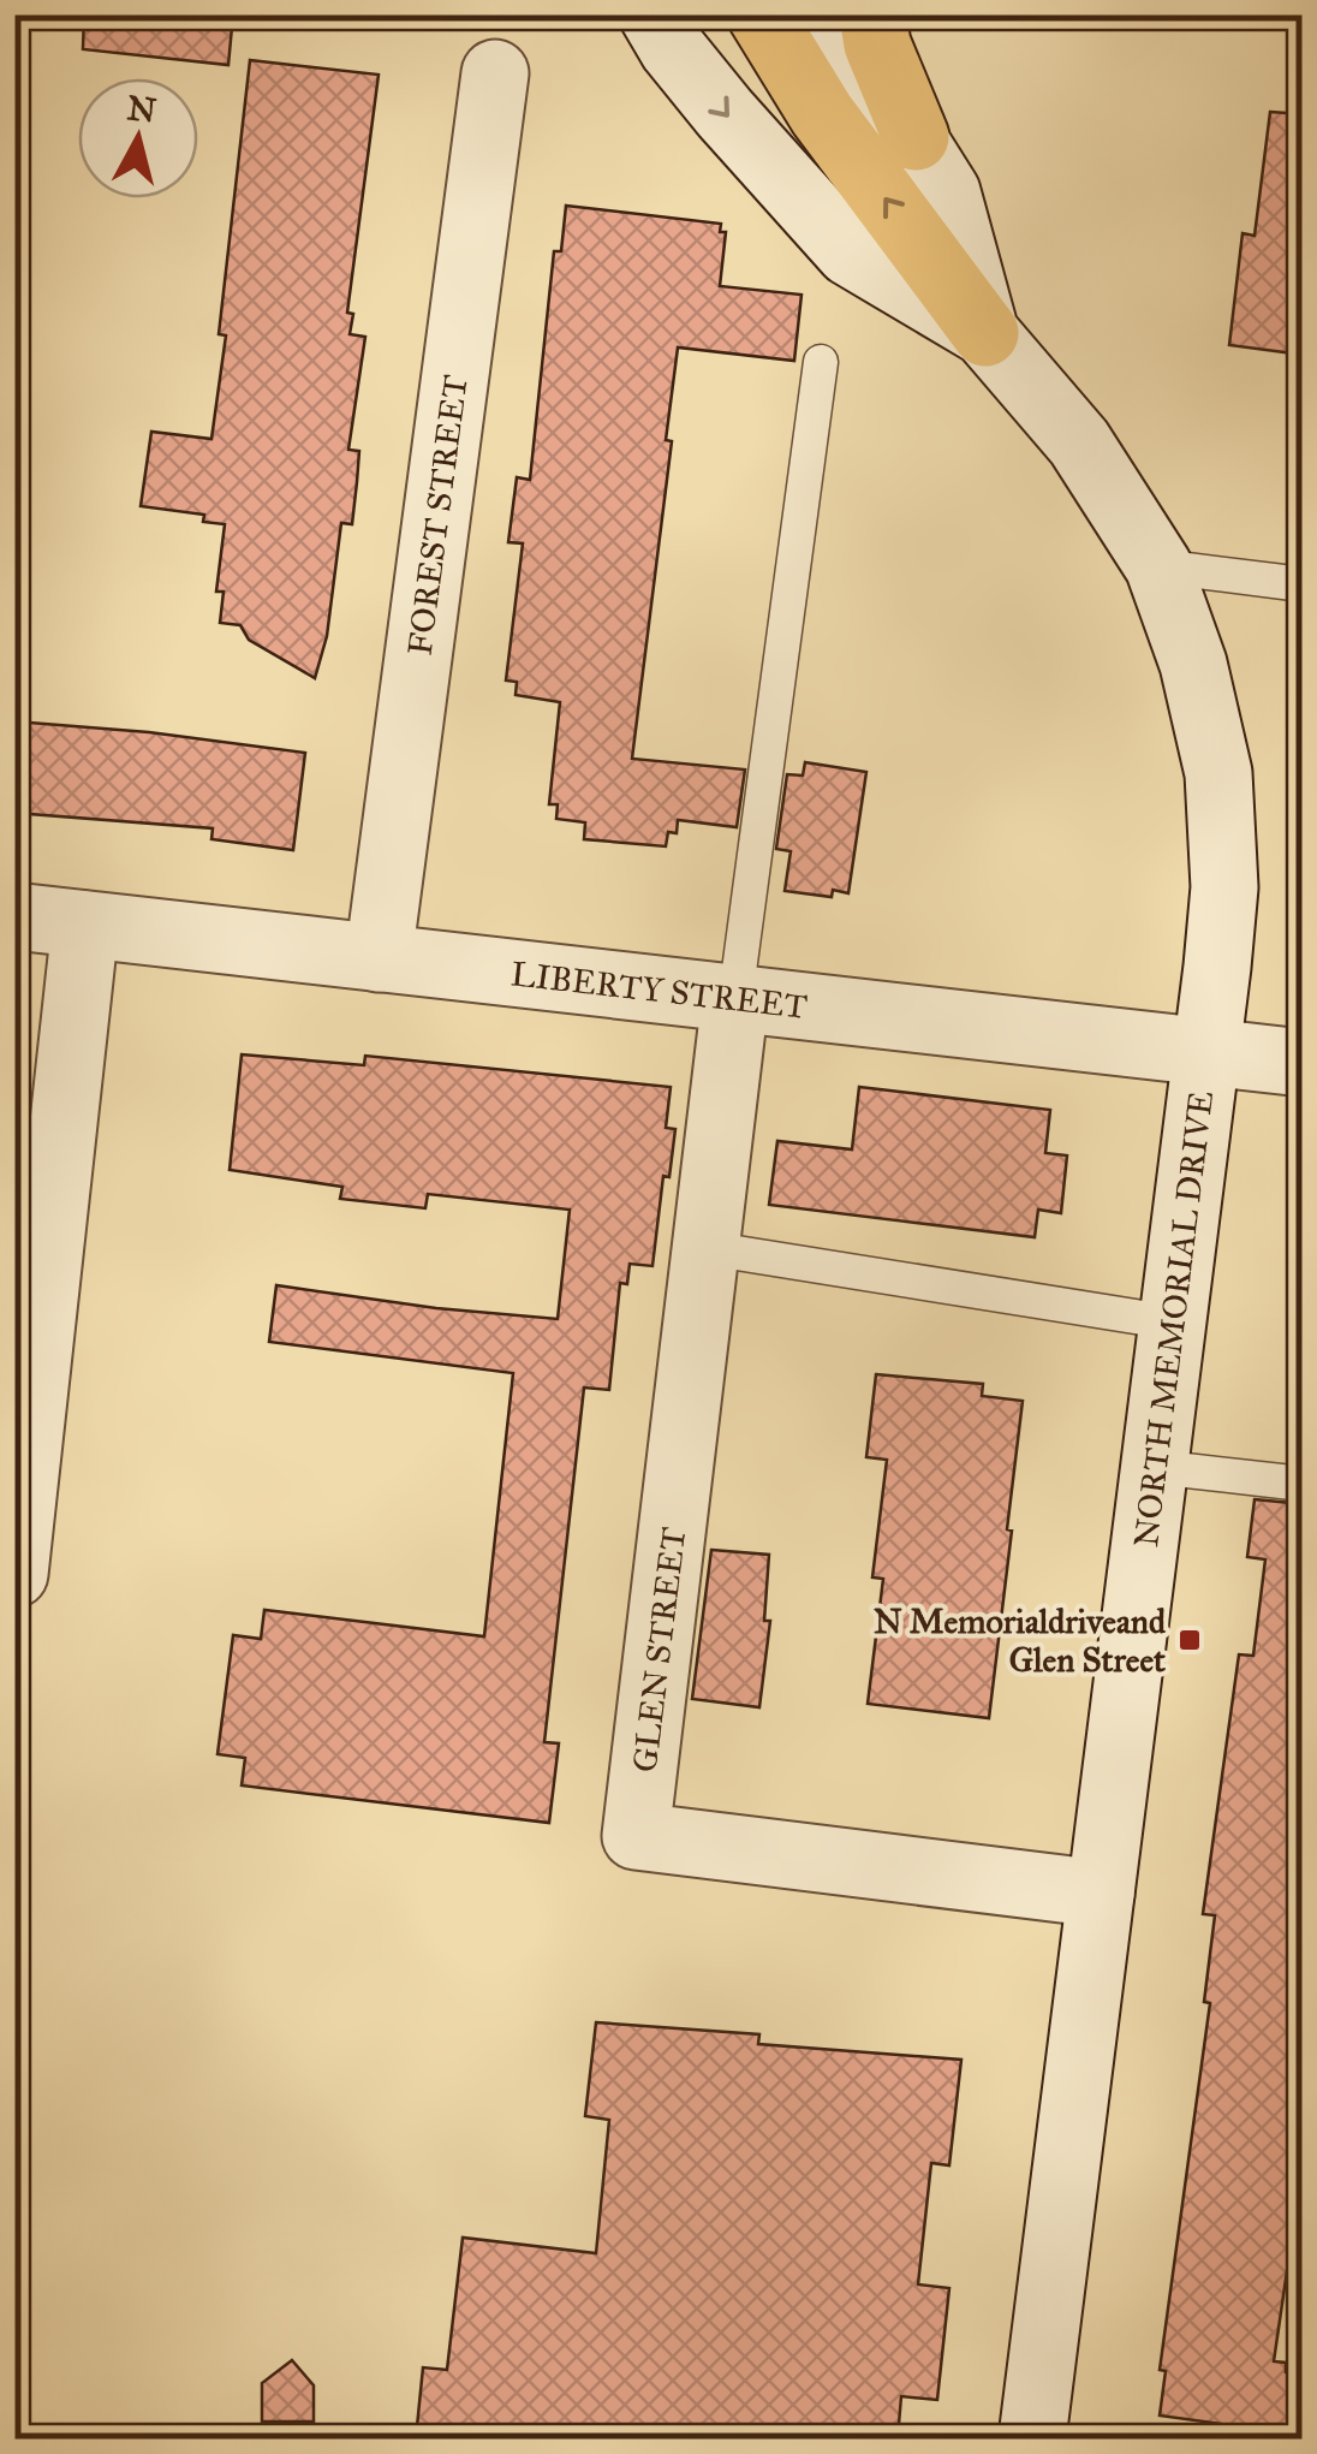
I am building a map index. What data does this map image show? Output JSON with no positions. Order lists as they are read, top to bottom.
{
  "streets": {
    "street": [
      "FOREST STREET",
      "LIBERTY STREET",
      "NORTH MEMORIAL DRIVE",
      "GLEN STREET"
    ]
  },
  "crossings": [
    ["FOREST STREET", "LIBERTY STREET"],
    ["LIBERTY STREET", "NORTH MEMORIAL DRIVE"],
    ["LIBERTY STREET", "GLEN STREET"],
    ["NORTH MEMORIAL DRIVE", "GLEN STREET"]
  ],
  "places": {
    "transit": ["N Memorialdriveand Glen Street"]
  },
  "north": "top"
}
